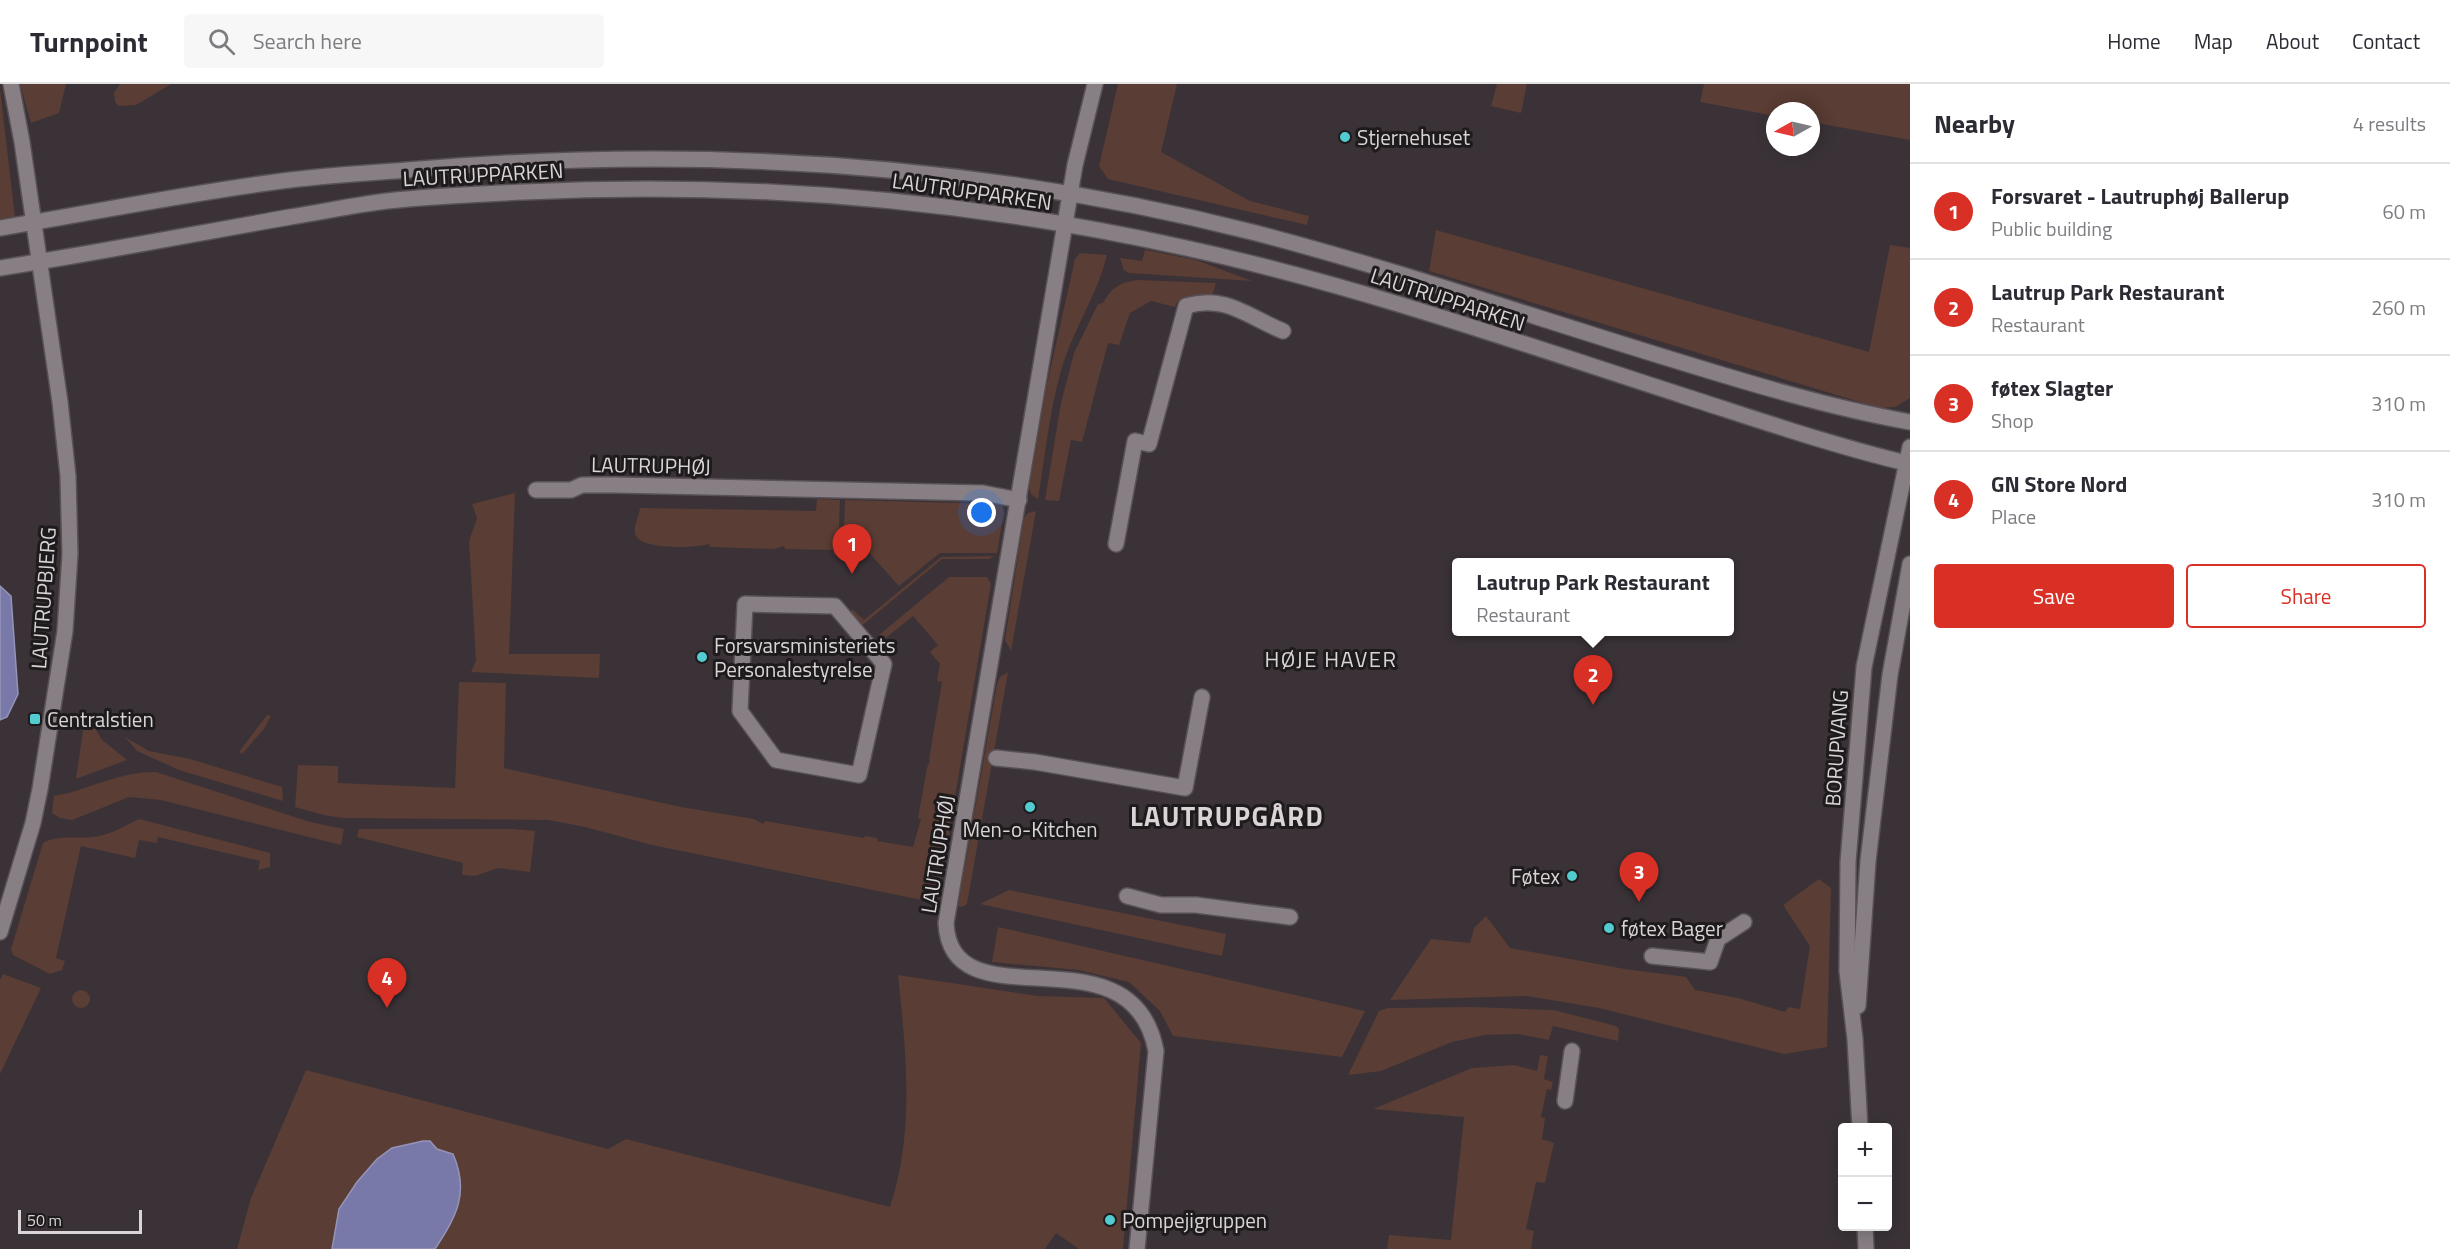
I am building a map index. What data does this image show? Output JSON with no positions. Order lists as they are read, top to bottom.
{
  "streets": {
    "street": [
      "LAUTRUPPARKEN",
      "LAUTRUPHØJ",
      "LAUTRUPBJERG",
      "BORUPVANG"
    ]
  },
  "crossings": [
    ["LAUTRUPPARKEN", "LAUTRUPHØJ"],
    ["LAUTRUPPARKEN", "LAUTRUPBJERG"],
    ["LAUTRUPPARKEN", "BORUPVANG"]
  ],
  "districts": ["HØJE HAVER", "LAUTRUPGÅRD"],
  "places": {
    "other": [
      "Stjernehuset",
      "Forsvarsministeriets Personalestyrelse",
      "Men-o-Kitchen",
      "Føtex",
      "føtex Bager",
      "Pompejigruppen"
    ],
    "transit": ["Centralstien"]
  },
  "scale_bar": "50 m",
  "north": "left",
  "page": {
    "header": "Turnpoint",
    "search": "Search here",
    "nav": [
      "Home",
      "Map",
      "About",
      "Contact"
    ],
    "heading": ["Nearby", "4 results"],
    "list": [
      {
        "mark": "1",
        "name": "Forsvaret - Lautruphøj Ballerup",
        "note": "Public building",
        "value": "60 m"
      },
      {
        "mark": "2",
        "name": "Lautrup Park Restaurant",
        "note": "Restaurant",
        "value": "260 m"
      },
      {
        "mark": "3",
        "name": "føtex Slagter",
        "note": "Shop",
        "value": "310 m"
      },
      {
        "mark": "4",
        "name": "GN Store Nord",
        "note": "Place",
        "value": "310 m"
      }
    ],
    "pins": [
      "1",
      "2",
      "3",
      "4"
    ],
    "buttons": ["Save", "Share"],
    "popup": ["Lautrup Park Restaurant", "Restaurant"],
    "map_buttons": ["+", "−"],
    "scale": "50 m"
  }
}
